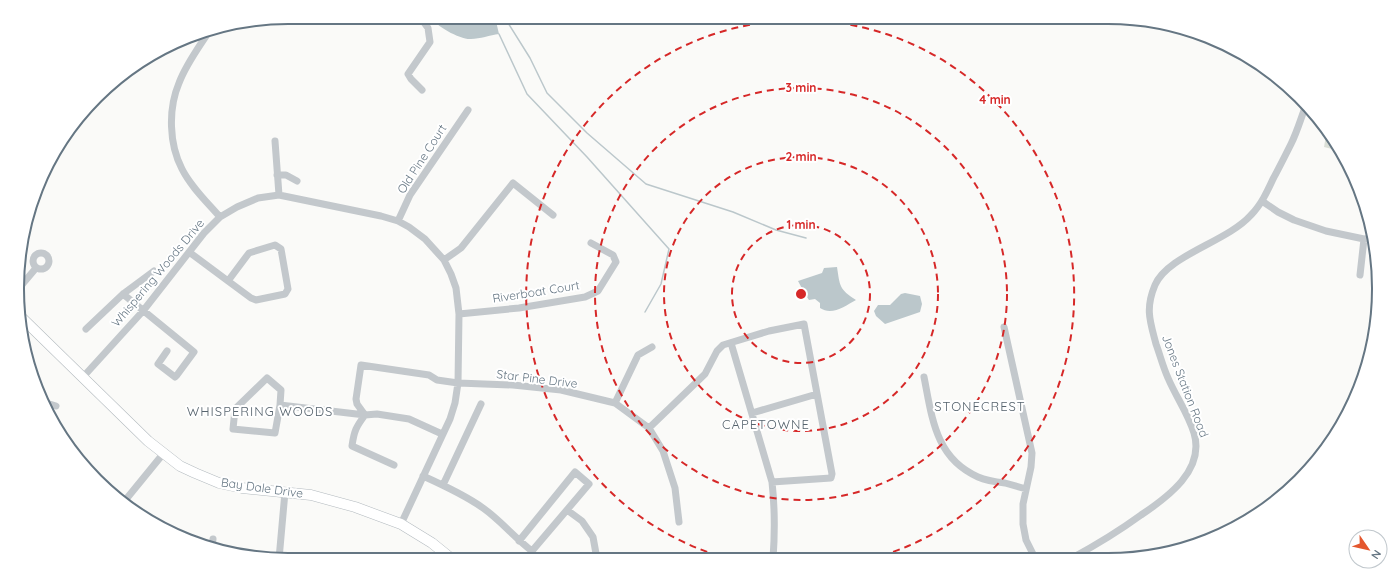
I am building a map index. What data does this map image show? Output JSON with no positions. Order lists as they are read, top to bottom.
{
  "streets": {
    "street": [
      "Old Pine Court",
      "Whispering Woods Drive",
      "Riverboat Court",
      "Star Pine Drive",
      "Jones Station Road",
      "Bay Dale Drive"
    ]
  },
  "crossings": [
    ["Old Pine Court", "Whispering Woods Drive"],
    ["Whispering Woods Drive", "Riverboat Court"],
    ["Whispering Woods Drive", "Star Pine Drive"],
    ["Whispering Woods Drive", "Bay Dale Drive"]
  ],
  "districts": ["STONECREST", "WHISPERING WOODS", "CAPETOWNE"],
  "north": "bottom right",
  "rings": [
    "3 min",
    "4 min",
    "2 min",
    "1 min"
  ]
}
